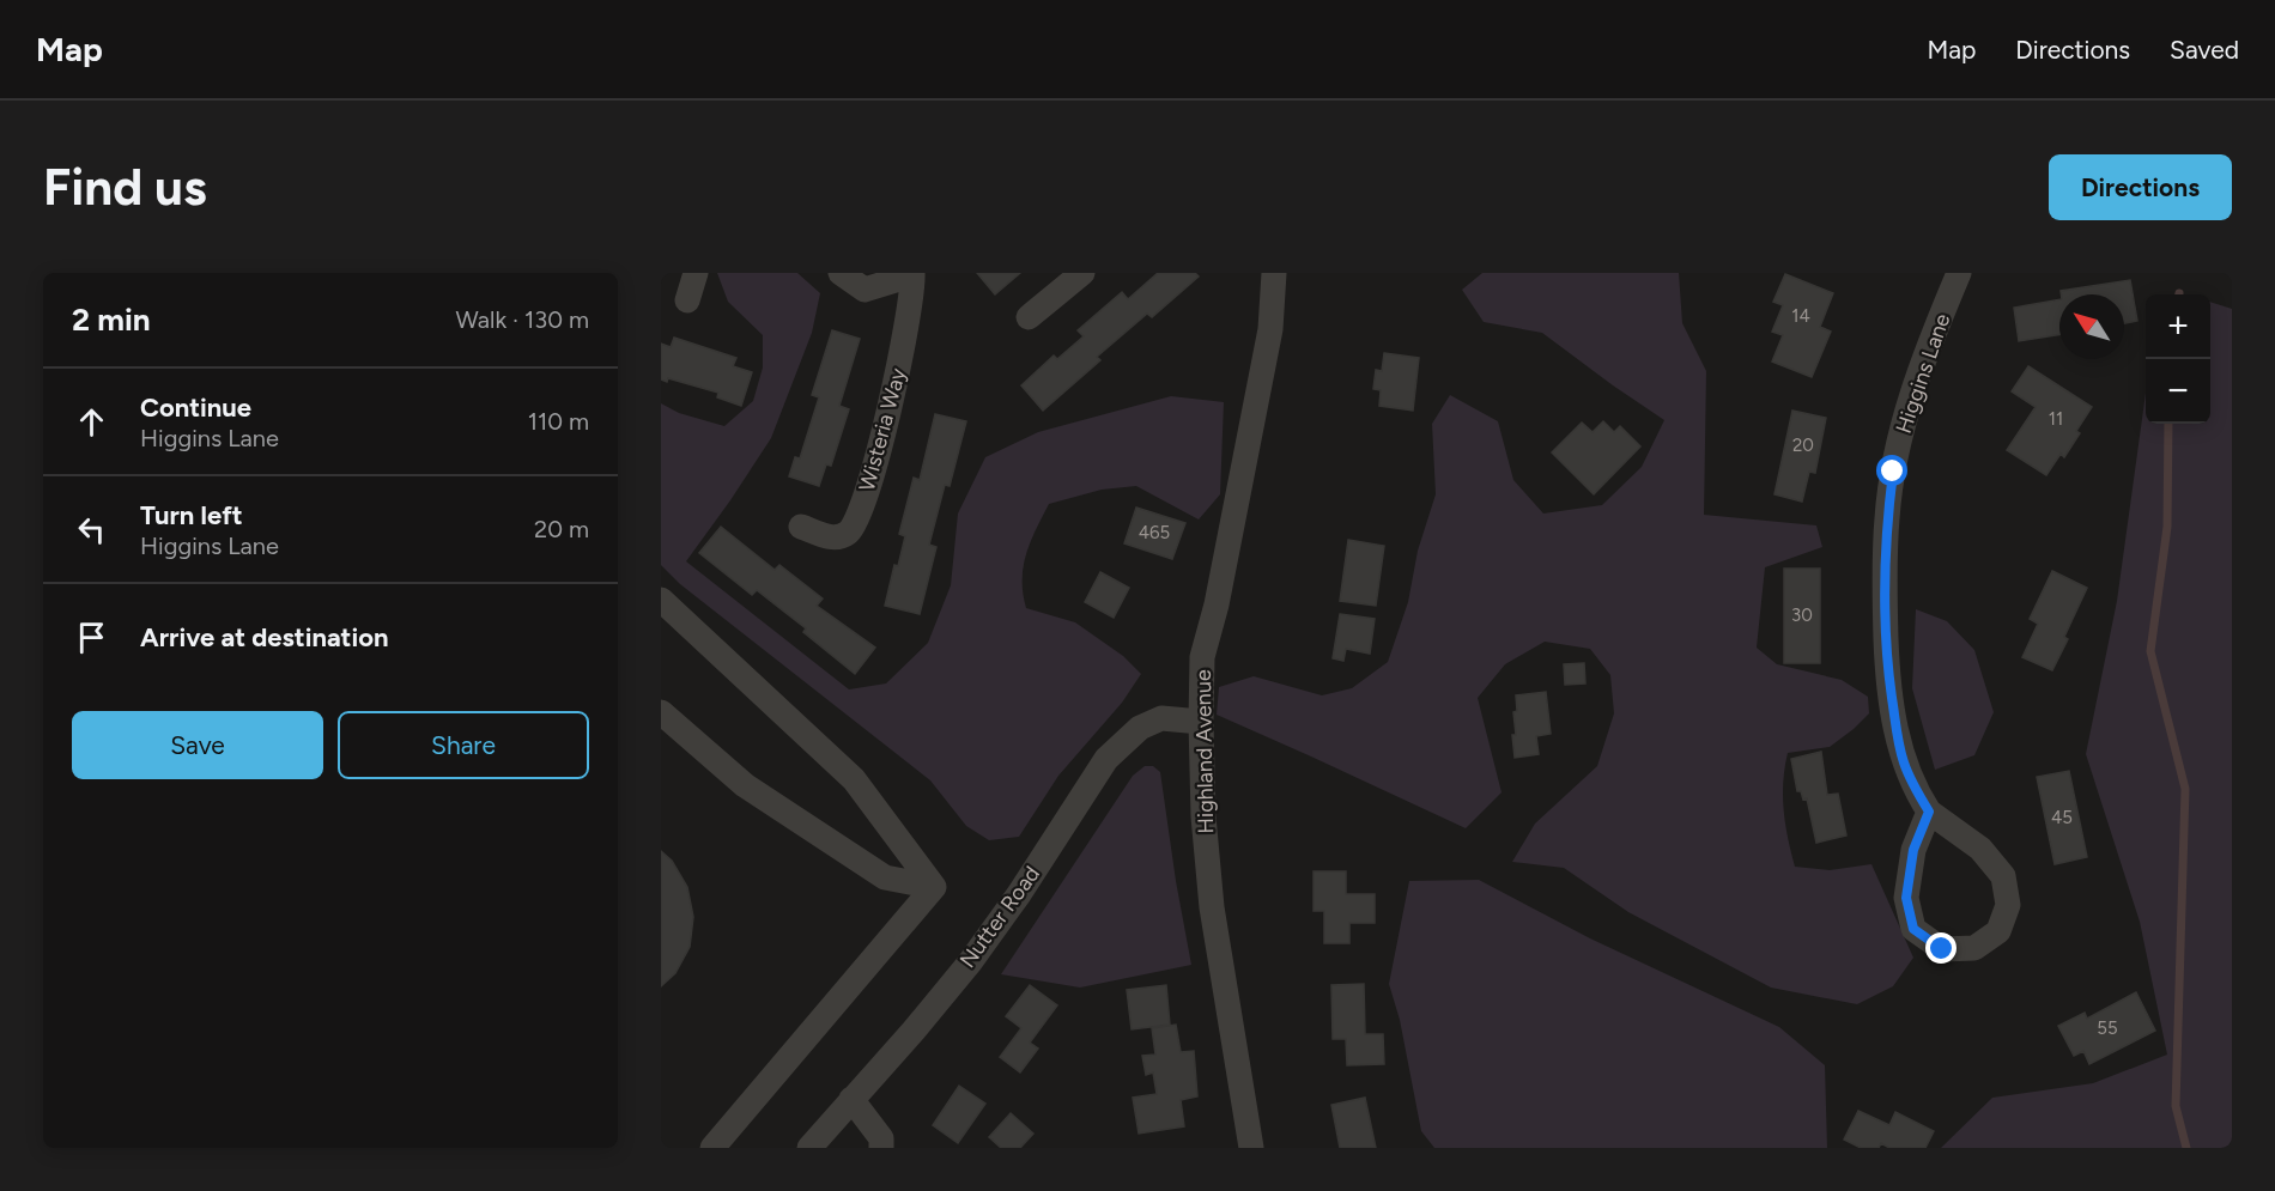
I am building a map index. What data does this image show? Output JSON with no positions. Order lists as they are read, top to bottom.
{
  "streets": {
    "street": [
      "Higgins Lane",
      "Wisteria Way",
      "Highland Avenue",
      "Nutter Road"
    ]
  },
  "crossings": [
    ["Highland Avenue", "Nutter Road"]
  ],
  "house_numbers": [
    "14",
    "11",
    "20",
    "465",
    "30",
    "45",
    "55"
  ],
  "north": "top left",
  "page": {
    "header": "Map",
    "nav": ["Map", "Directions", "Saved"],
    "buttons": [
      "Directions",
      ["Save", "Share"]
    ],
    "title": "Find us",
    "heading": ["2 min", "Walk · 130 m"],
    "map_buttons": ["+", "−"],
    "list": [
      ["Continue", "Higgins Lane", "110 m"],
      ["Turn left", "Higgins Lane", "20 m"],
      "Arrive at destination"
    ]
  }
}
